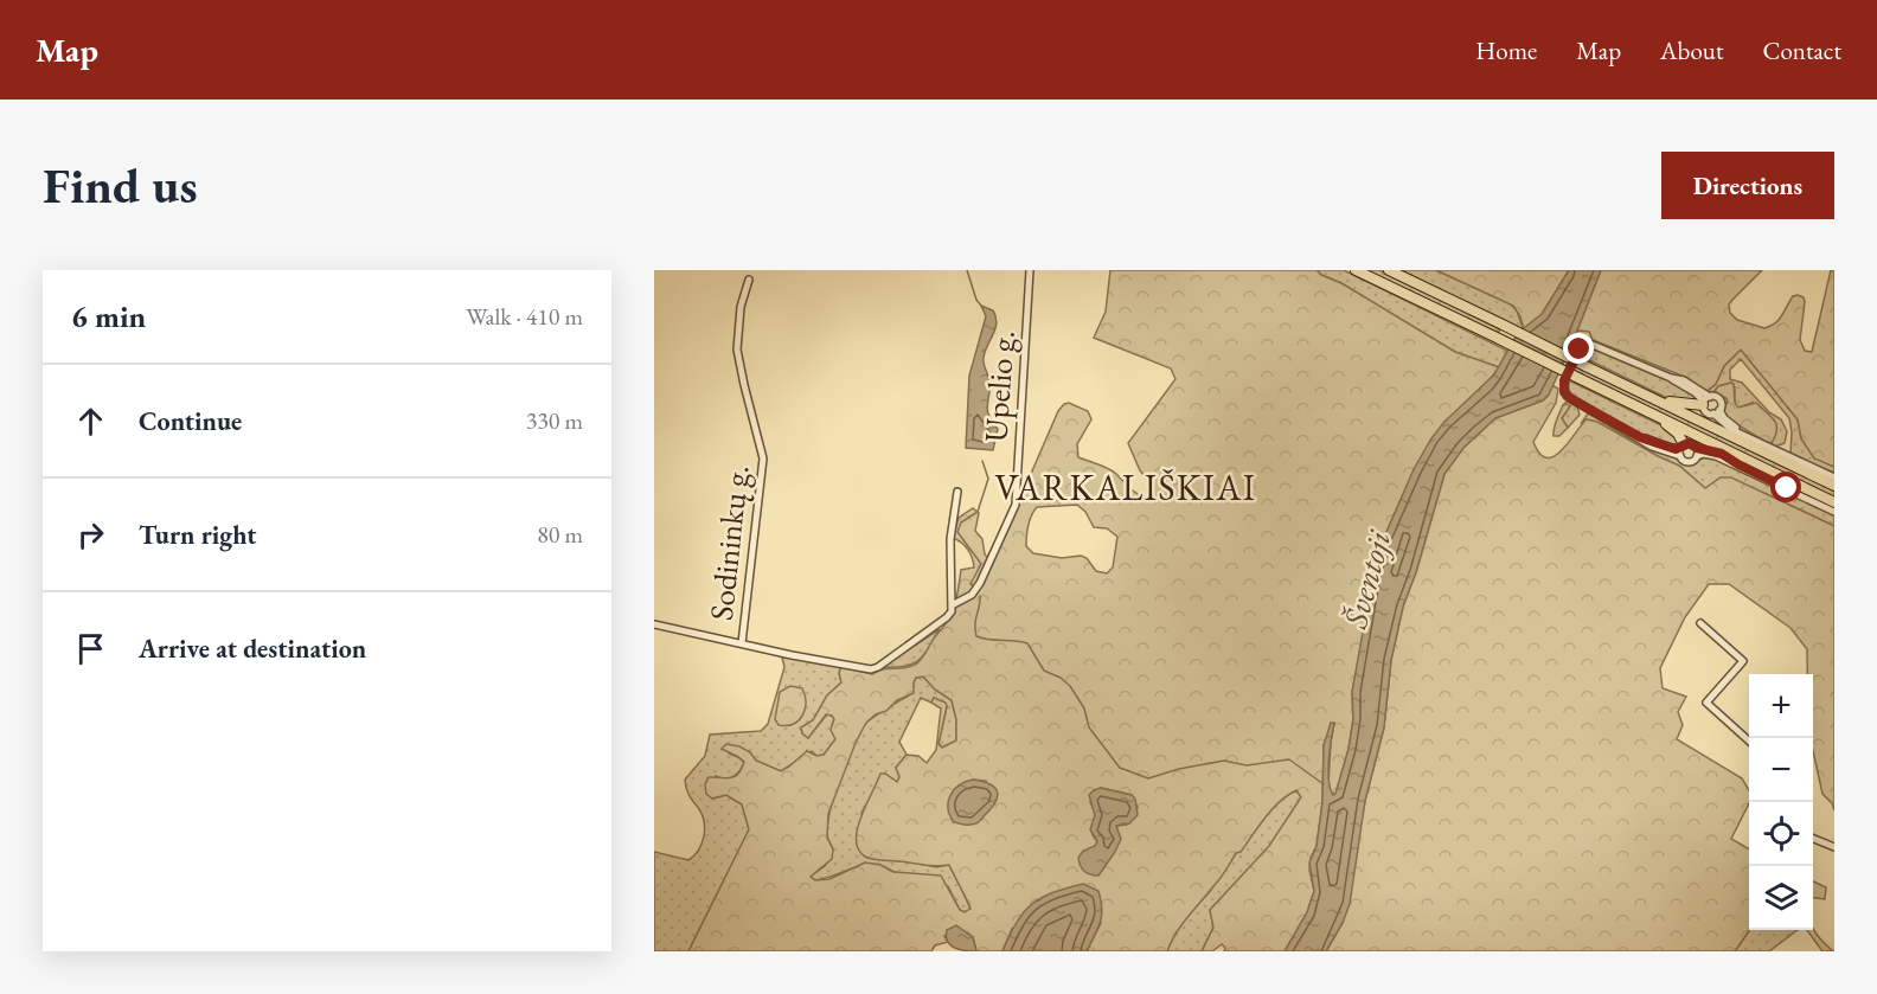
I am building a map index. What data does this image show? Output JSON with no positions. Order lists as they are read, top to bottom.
{
  "streets": {
    "street": ["Upelio g.", "Sodininkų g."]
  },
  "districts": ["VARKALIŠKIAI"],
  "water": ["Šventoji"],
  "page": {
    "header": "Map",
    "nav": [
      "Home",
      "Map",
      "About",
      "Contact"
    ],
    "buttons": "Directions",
    "title": "Find us",
    "heading": ["6 min", "Walk · 410 m"],
    "list": [
      ["Continue", "330 m"],
      ["Turn right", "80 m"],
      "Arrive at destination"
    ],
    "map_buttons": ["+", "−"]
  }
}
